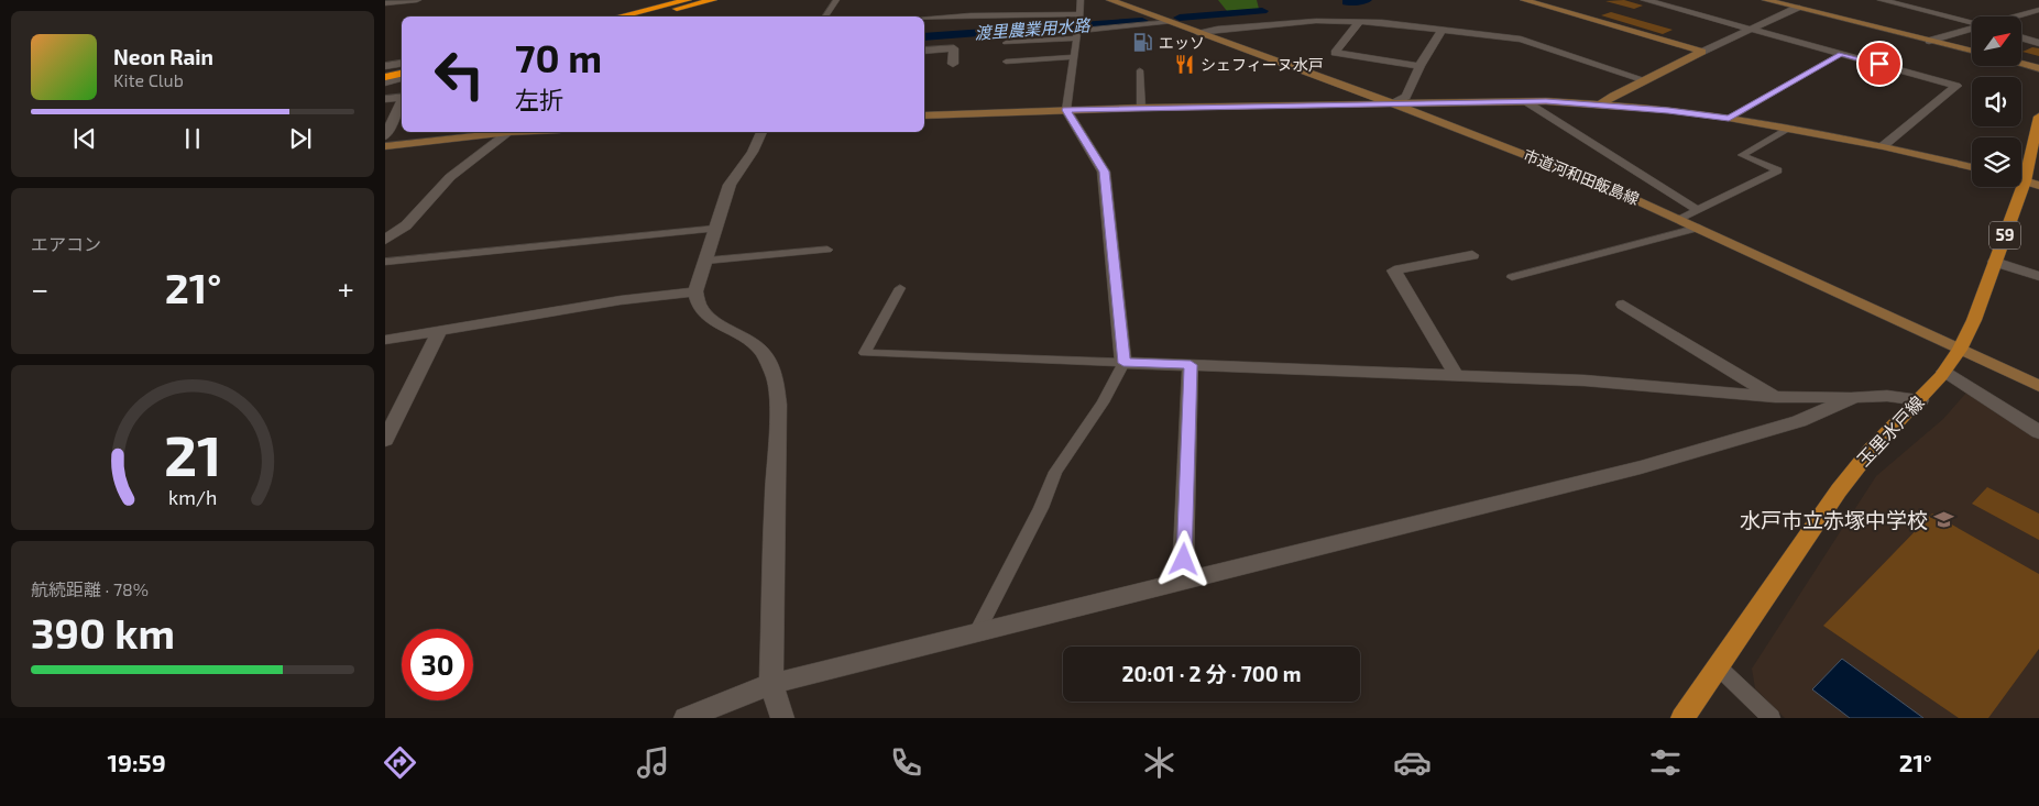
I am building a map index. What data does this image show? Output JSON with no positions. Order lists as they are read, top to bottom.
{
  "streets": {
    "main road": ["59", "玉里水戸線"],
    "street": ["市道河和田飯島線"]
  },
  "crossings": [
    ["市道河和田飯島線", "玉里水戸線"]
  ],
  "water": ["渡里農業用水路"],
  "places": {
    "fuel station": ["エッソ"],
    "restaurant": ["シェフィーヌ水戸"],
    "school or university": ["水戸市立赤塚中学校"]
  },
  "north": "top right",
  "page": {
    "turn": ["70 m", "左折"],
    "song": ["Neon Rain", "Kite Club"],
    "tile": [
      "エアコン",
      ["航続距離 · 78%", "390 km"]
    ],
    "heat": ["−", "21°", "+"],
    "limit": "30",
    "trip": "20:01 · 2 分 · 700 m",
    "tabs": ["19:59", "21°"],
    "gauge": ["21", "km/h"]
  }
}
